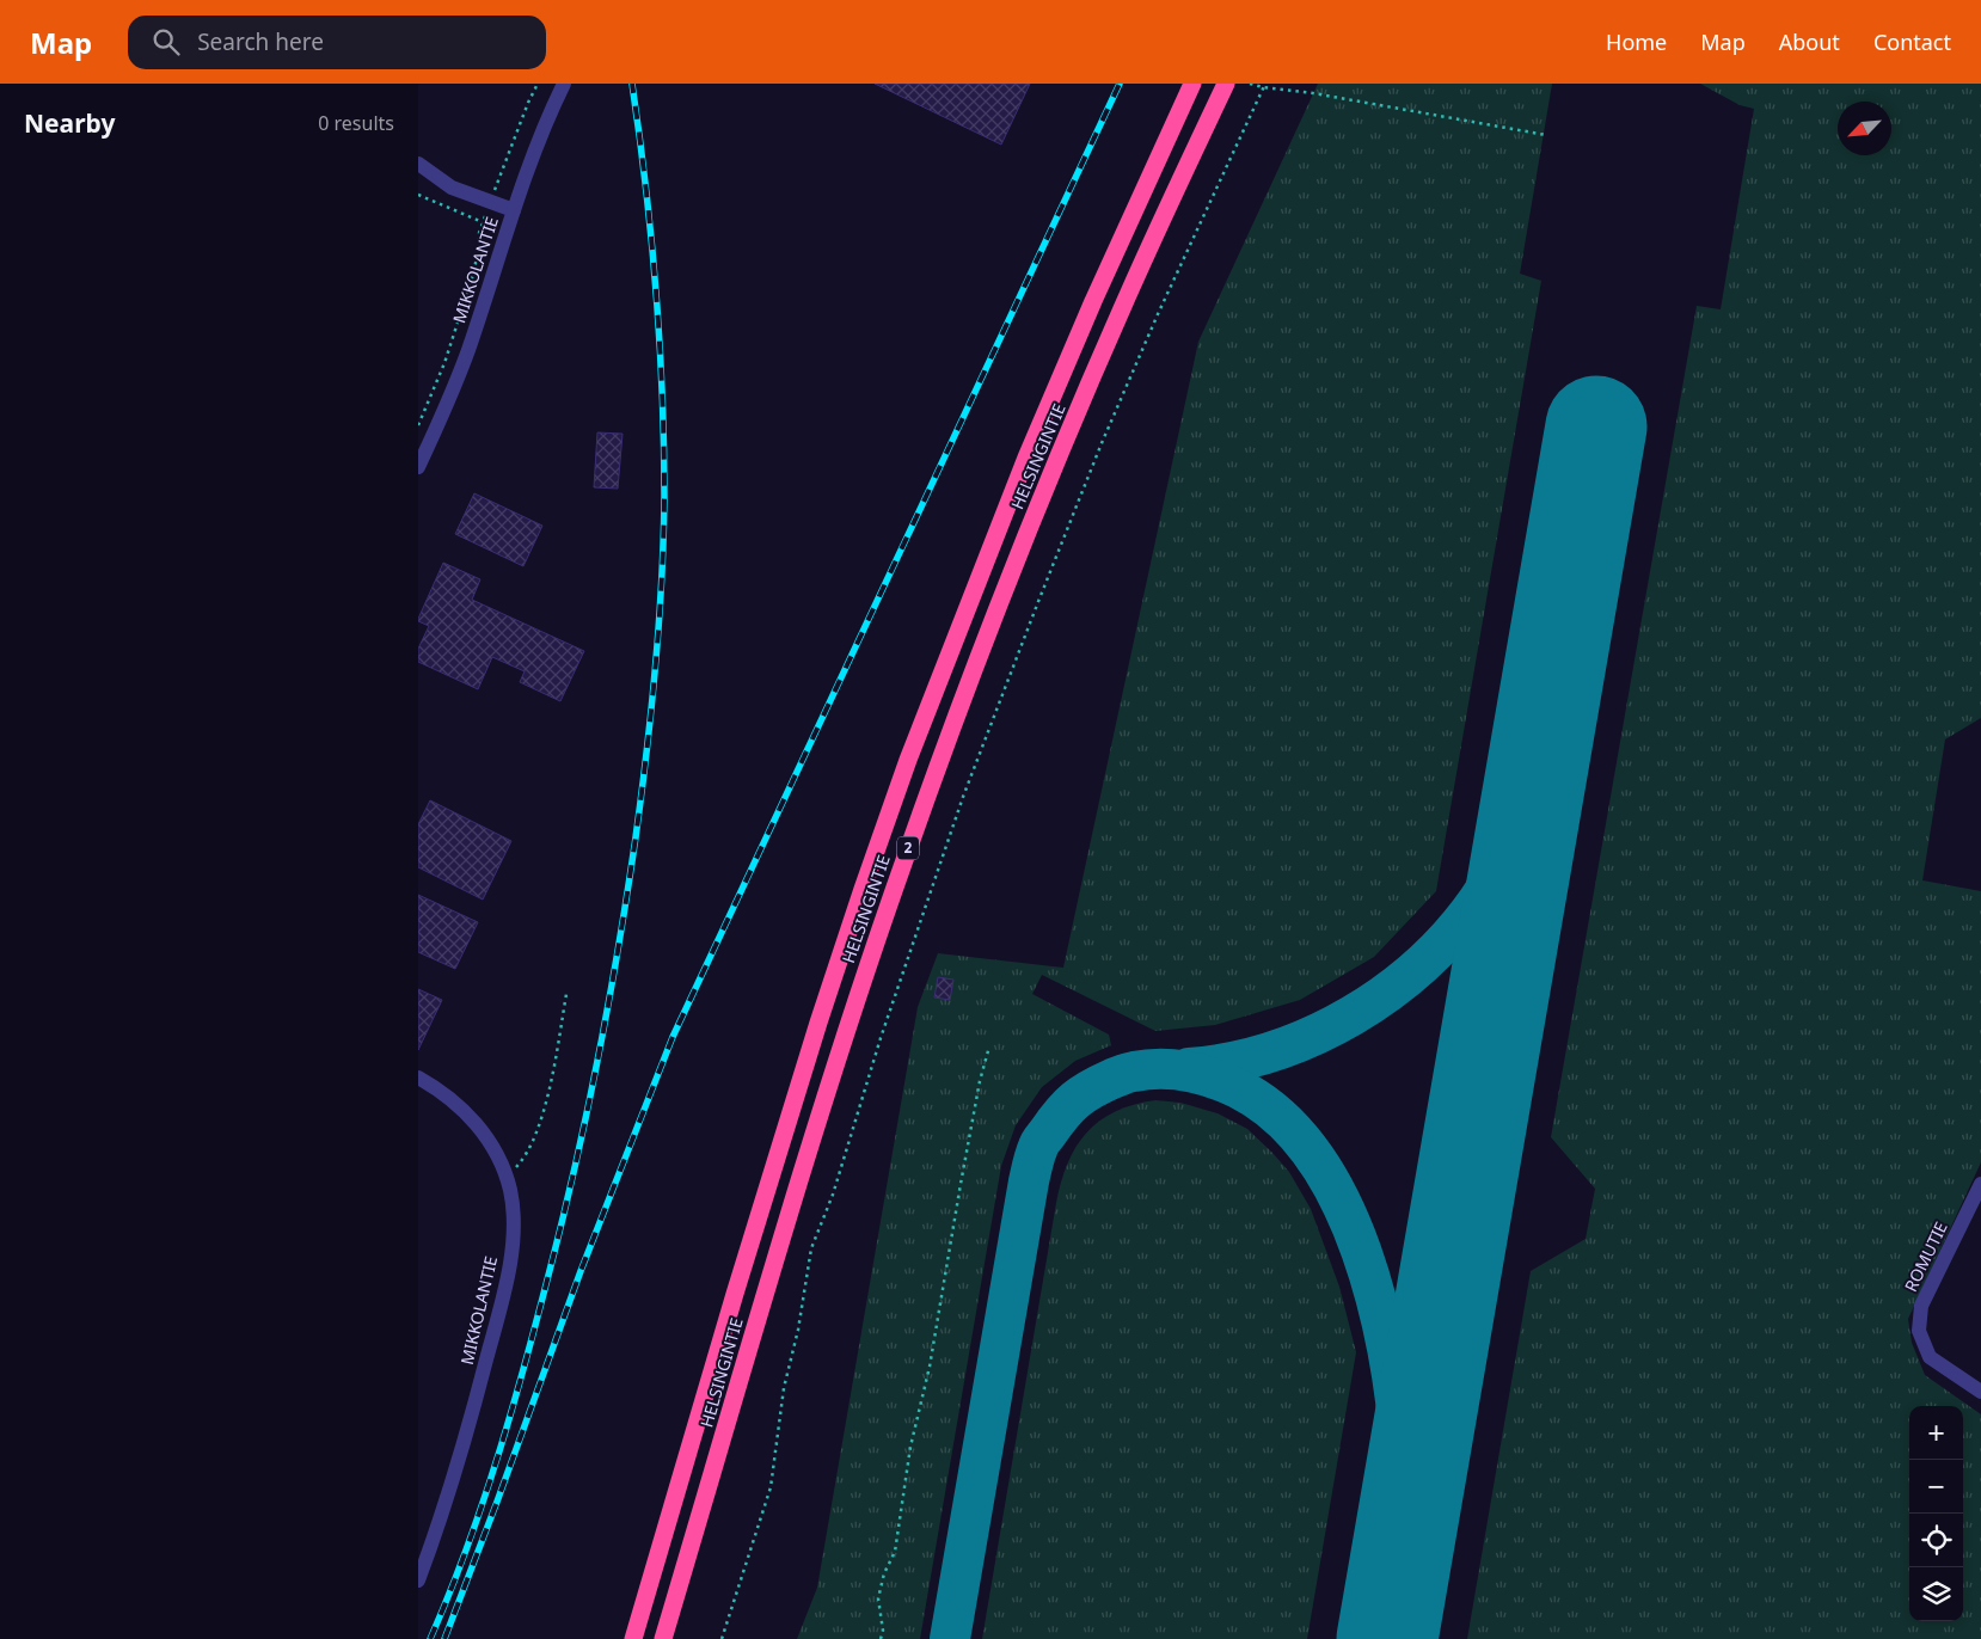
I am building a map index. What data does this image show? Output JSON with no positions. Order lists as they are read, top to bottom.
{
  "streets": {
    "highway": ["HELSINGINTIE", "2"],
    "street": ["MIKKOLANTIE", "ROMUTIE"]
  },
  "north": "bottom left",
  "page": {
    "header": "Map",
    "search": "Search here",
    "nav": [
      "Home",
      "Map",
      "About",
      "Contact"
    ],
    "heading": ["Nearby", "0 results"],
    "map_buttons": ["+", "−"]
  }
}
